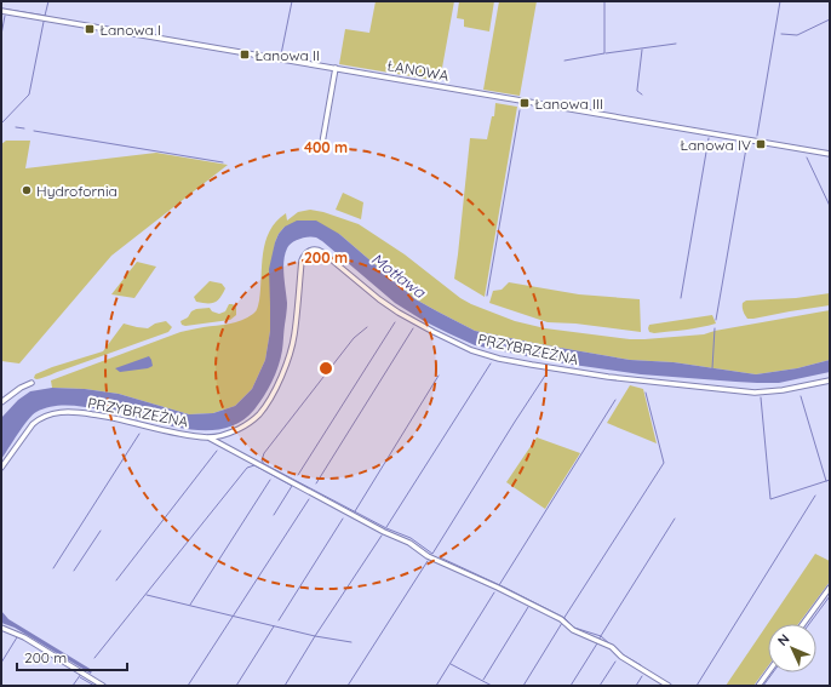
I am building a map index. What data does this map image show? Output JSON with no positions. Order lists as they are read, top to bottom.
{
  "streets": {
    "street": ["ŁANOWA", "PRZYBRZEŻNA"]
  },
  "water": ["Motława"],
  "places": {
    "transit": [
      "Łanowa I",
      "Łanowa II",
      "Łanowa III",
      "Łanowa IV"
    ],
    "other": ["Hydrofornia"]
  },
  "scale_bar": "200 m",
  "north": "top left",
  "rings": ["400 m", "200 m"]
}
